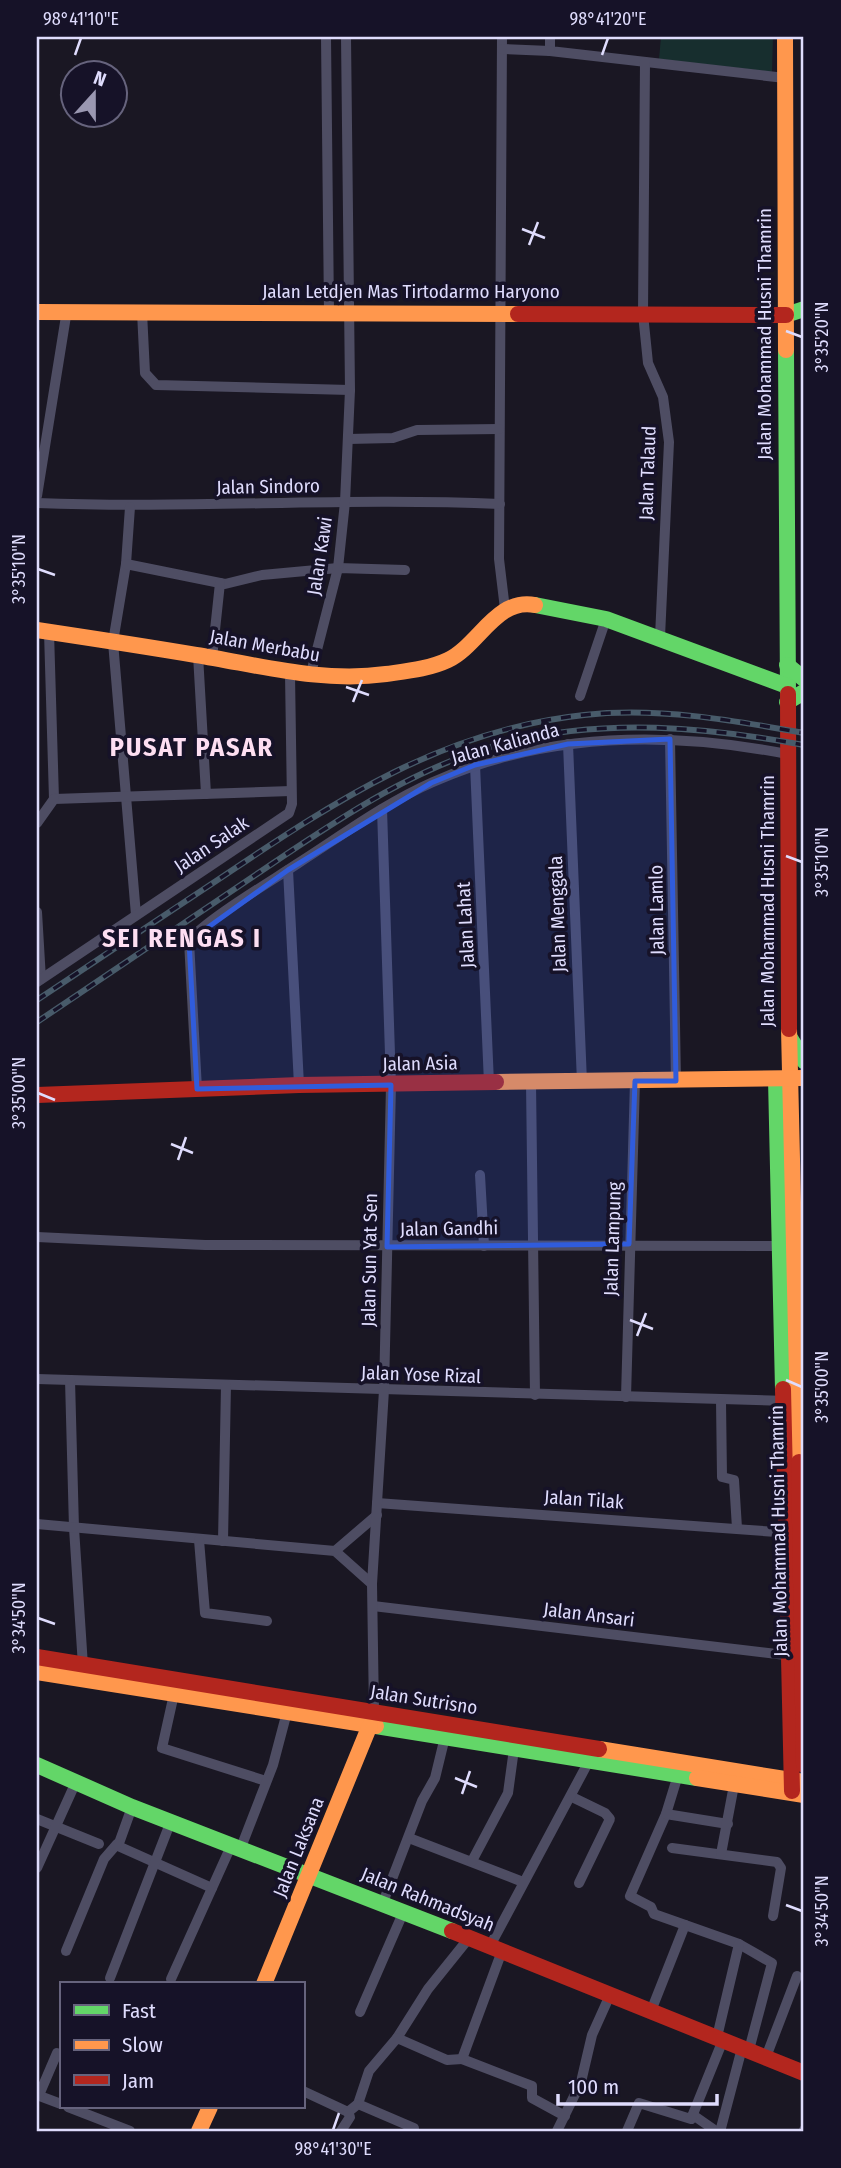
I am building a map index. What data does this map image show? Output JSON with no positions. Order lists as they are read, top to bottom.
{
  "streets": {
    "main road": [
      "Jalan Letdjen Mas Tirtodarmo Haryono",
      "Jalan Mohammad Husni Thamrin",
      "Jalan Merbabu",
      "Jalan Asia",
      "Jalan Sutrisno",
      "Jalan Laksana",
      "Jalan Rahmadsyah"
    ],
    "street": [
      "Jalan Talaud",
      "Jalan Sindoro",
      "Jalan Kawi",
      "Jalan Kalianda",
      "Jalan Salak",
      "Jalan Lamlo",
      "Jalan Menggala",
      "Jalan Lahat",
      "Jalan Gandhi",
      "Jalan Lampung",
      "Jalan Sun Yat Sen",
      "Jalan Yose Rizal",
      "Jalan Tilak",
      "Jalan Ansari"
    ]
  },
  "crossings": [
    ["Jalan Letdjen Mas Tirtodarmo Haryono", "Jalan Mohammad Husni Thamrin"],
    ["Jalan Letdjen Mas Tirtodarmo Haryono", "Jalan Talaud"],
    ["Jalan Letdjen Mas Tirtodarmo Haryono", "Jalan Kawi"],
    ["Jalan Mohammad Husni Thamrin", "Jalan Kalianda"],
    ["Jalan Mohammad Husni Thamrin", "Jalan Asia"],
    ["Jalan Mohammad Husni Thamrin", "Jalan Gandhi"],
    ["Jalan Mohammad Husni Thamrin", "Jalan Yose Rizal"],
    ["Jalan Mohammad Husni Thamrin", "Jalan Tilak"],
    ["Jalan Mohammad Husni Thamrin", "Jalan Ansari"],
    ["Jalan Mohammad Husni Thamrin", "Jalan Sutrisno"],
    ["Jalan Sindoro", "Jalan Kawi"],
    ["Jalan Kawi", "Jalan Merbabu"],
    ["Jalan Merbabu", "Jalan Salak"],
    ["Jalan Kalianda", "Jalan Lamlo"],
    ["Jalan Kalianda", "Jalan Menggala"],
    ["Jalan Kalianda", "Jalan Lahat"],
    ["Jalan Kalianda", "Jalan Asia"],
    ["Jalan Kalianda", "Jalan Sun Yat Sen"],
    ["Jalan Lamlo", "Jalan Asia"],
    ["Jalan Menggala", "Jalan Asia"],
    ["Jalan Lahat", "Jalan Asia"],
    ["Jalan Asia", "Jalan Lampung"],
    ["Jalan Asia", "Jalan Sun Yat Sen"],
    ["Jalan Gandhi", "Jalan Lampung"],
    ["Jalan Gandhi", "Jalan Sun Yat Sen"],
    ["Jalan Lampung", "Jalan Yose Rizal"],
    ["Jalan Sun Yat Sen", "Jalan Yose Rizal"],
    ["Jalan Sun Yat Sen", "Jalan Tilak"],
    ["Jalan Sun Yat Sen", "Jalan Ansari"],
    ["Jalan Sun Yat Sen", "Jalan Sutrisno"],
    ["Jalan Sun Yat Sen", "Jalan Laksana"],
    ["Jalan Sutrisno", "Jalan Laksana"],
    ["Jalan Laksana", "Jalan Rahmadsyah"]
  ],
  "districts": ["PUSAT PASAR", "SEI RENGAS I"],
  "legend": ["Fast", "Slow", "Jam"],
  "scale_bar": "100 m",
  "north": "top",
  "coordinates": [
    "98°41'10\"E",
    "98°41'20\"E",
    "3°35'20\"N",
    "3°35'10\"N",
    "3°35'00\"N",
    "3°34'50\"N",
    "98°41'30\"E"
  ]
}
